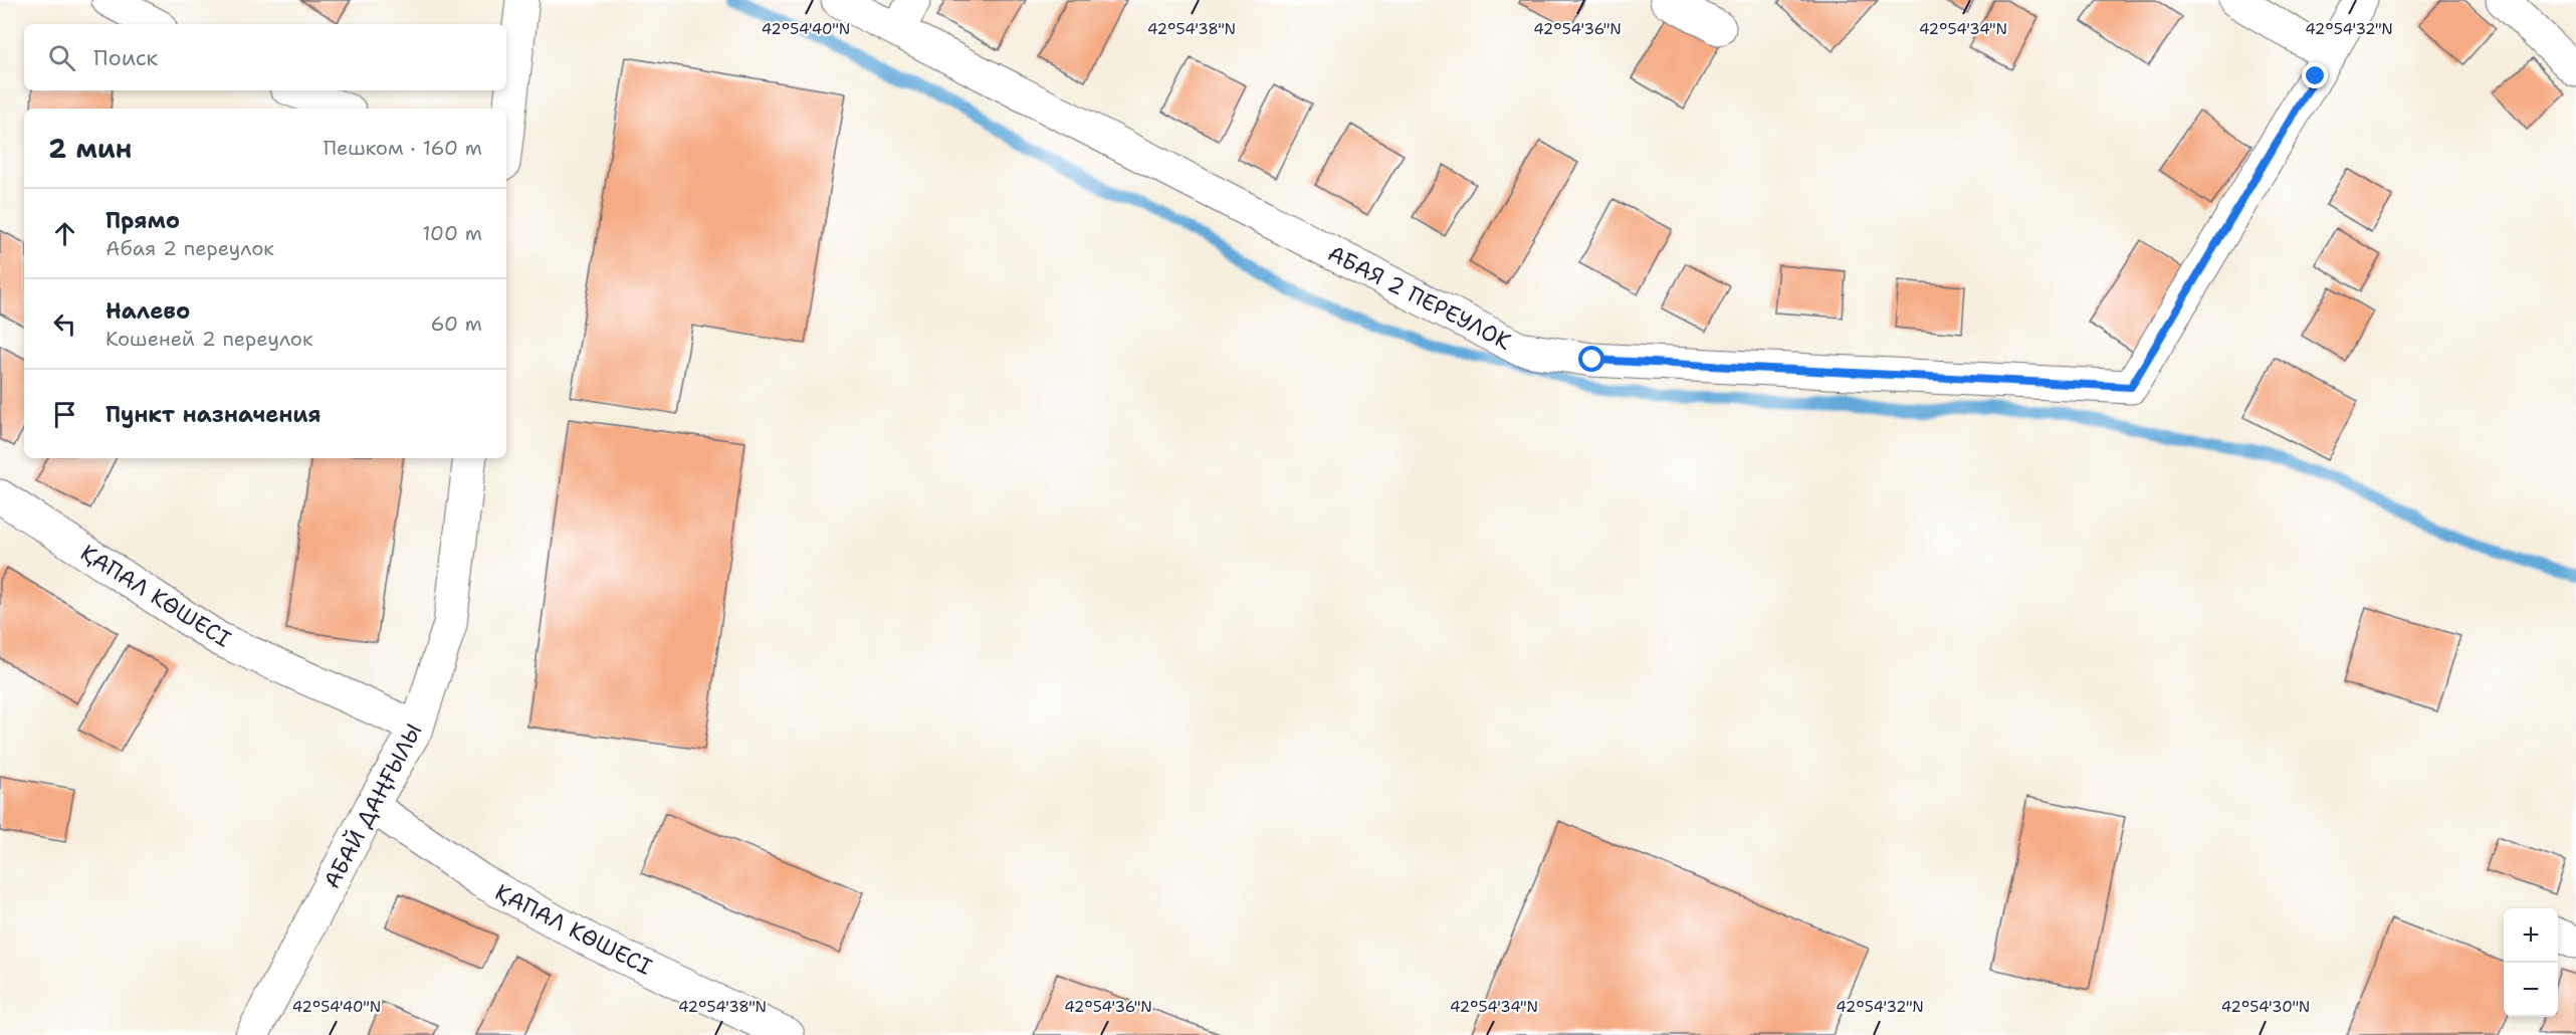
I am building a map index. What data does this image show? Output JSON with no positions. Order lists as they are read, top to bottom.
{
  "streets": {
    "street": ["АБАЯ 2 ПЕРЕУЛОК", "ҚАПАЛ КӨШЕСІ", "АБАЙ ДАҢҒЫЛЫ"]
  },
  "crossings": [
    ["ҚАПАЛ КӨШЕСІ", "АБАЙ ДАҢҒЫЛЫ"]
  ],
  "page": {
    "search": "Поиск",
    "heading": ["2 мин", "Пешком · 160 m"],
    "list": [
      ["Прямо", "Абая 2 переулок", "100 m"],
      ["Налево", "Кошеней 2 переулок", "60 m"],
      "Пункт назначения"
    ],
    "map_buttons": ["+", "−"]
  },
  "coordinates": [
    "42°54'40\"N",
    "42°54'38\"N",
    "42°54'36\"N",
    "42°54'34\"N",
    "42°54'32\"N",
    "42°54'30\"N"
  ]
}
